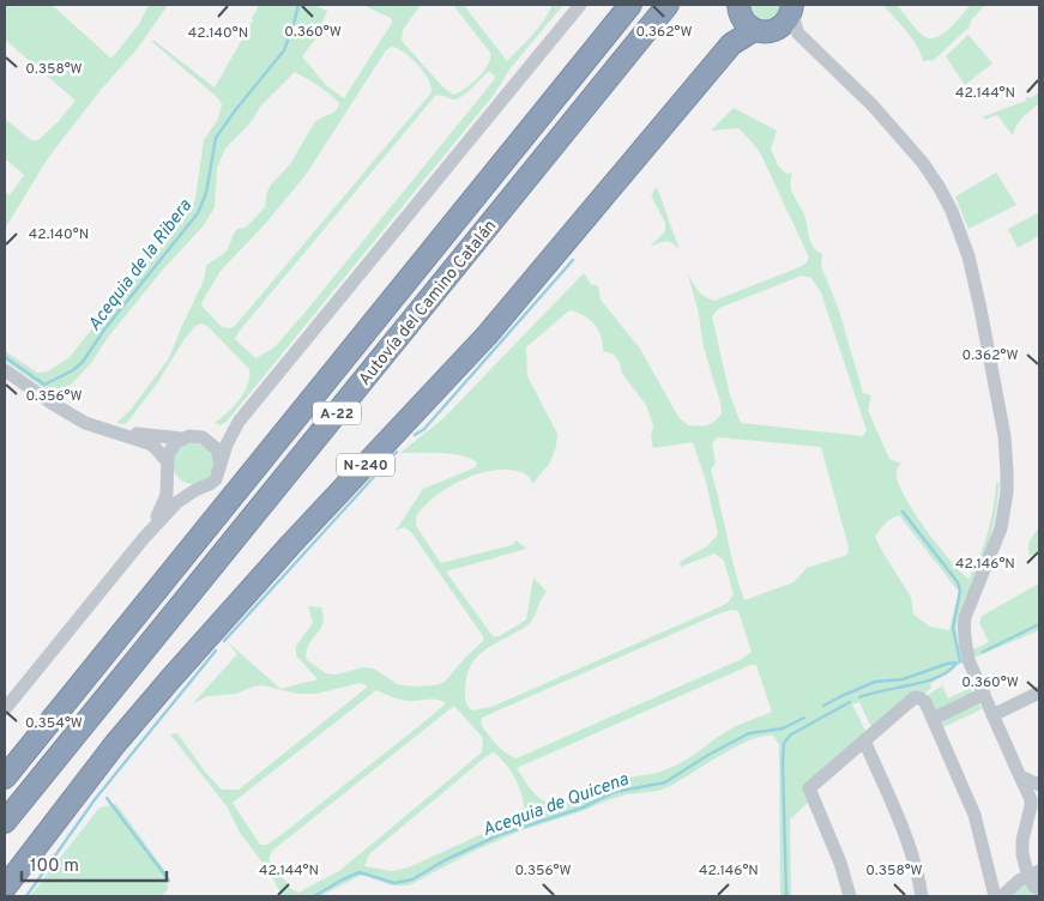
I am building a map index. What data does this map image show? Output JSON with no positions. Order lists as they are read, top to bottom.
{
  "streets": {
    "highway": ["Autovía del Camino Catalán", "A-22", "N-240"]
  },
  "water": ["Acequia de la Ribera", "Acequia de Quicena"],
  "scale_bar": "100 m",
  "coordinates": [
    "0.360°W",
    "0.362°W",
    "42.140°N",
    "0.358°W",
    "42.144°N",
    "0.356°W",
    "42.146°N",
    "0.354°W"
  ]
}
